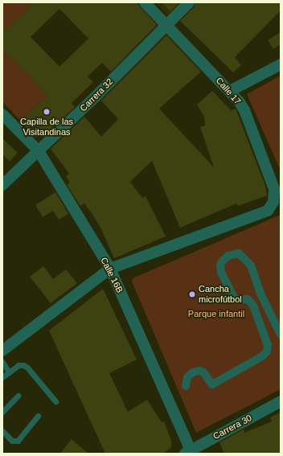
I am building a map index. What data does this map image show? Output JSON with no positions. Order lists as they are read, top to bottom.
{
  "streets": {
    "street": [
      "Calle 17",
      "Carrera 32",
      "Calle 16B",
      "Carrera 30"
    ]
  },
  "crossings": [
    ["Calle 17", "Carrera 32"],
    ["Calle 17", "Calle 16B"],
    ["Carrera 32", "Calle 16B"],
    ["Calle 16B", "Carrera 30"]
  ],
  "parks": ["Parque infantil"],
  "places": ["Capilla de las Visitandinas", "Cancha microfútbol"]
}
